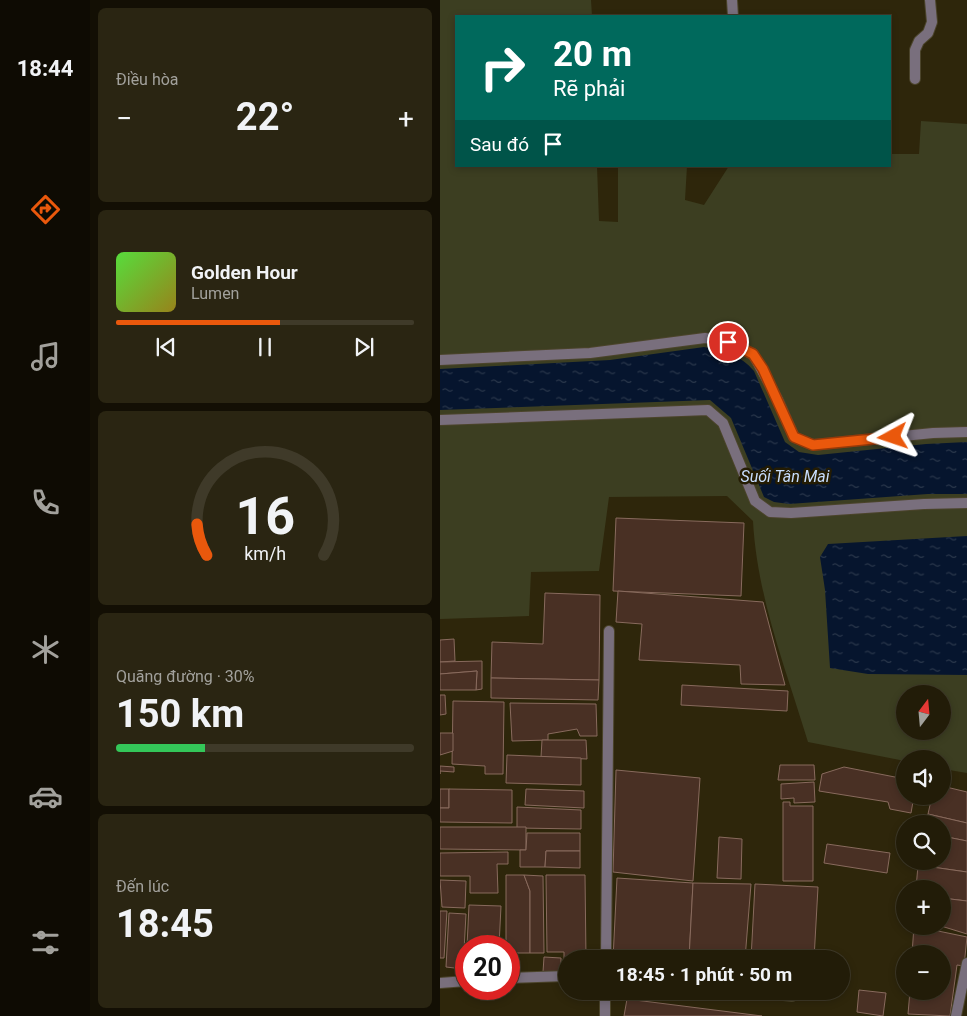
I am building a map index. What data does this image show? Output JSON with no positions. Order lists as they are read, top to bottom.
{
  "water": ["Suối Tân Mai"],
  "north": "top",
  "page": {
    "tabs": "18:44",
    "tile": [
      "Điều hòa",
      ["Quãng đường · 30%", "150 km"],
      ["Đến lúc", "18:45"]
    ],
    "turn": ["20 m", "Rẽ phải"],
    "heat": ["−", "22°", "+"],
    "then": "Sau đó",
    "song": ["Golden Hour", "Lumen"],
    "map_buttons": ["+", "−"],
    "limit": "20",
    "trip": "18:45 · 1 phút · 50 m",
    "gauge": ["16", "km/h"]
  }
}
